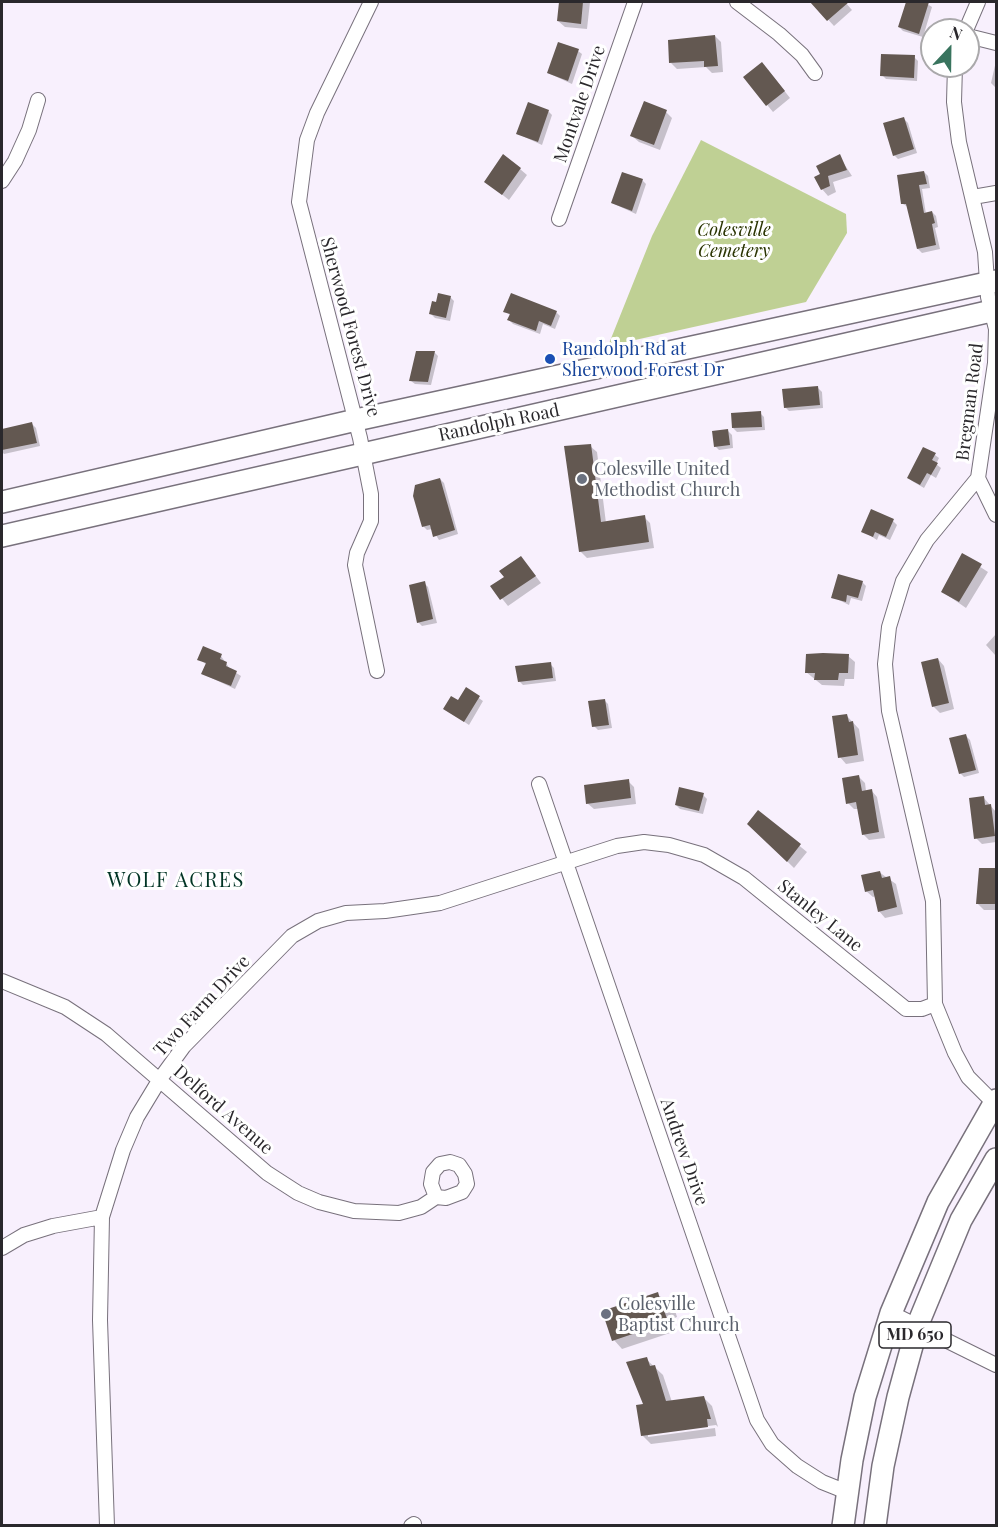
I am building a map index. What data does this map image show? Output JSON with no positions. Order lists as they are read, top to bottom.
{
  "streets": {
    "main road": ["Randolph Road", "MD 650"],
    "street": [
      "Montvale Drive",
      "Sherwood Forest Drive",
      "Bregman Road",
      "Stanley Lane",
      "Two Farm Drive",
      "Delford Avenue",
      "Andrew Drive"
    ]
  },
  "crossings": [
    ["Sherwood Forest Drive", "Randolph Road"],
    ["Bregman Road", "Randolph Road"],
    ["Bregman Road", "Stanley Lane"],
    ["Stanley Lane", "Two Farm Drive"],
    ["Stanley Lane", "Andrew Drive"],
    ["Two Farm Drive", "Delford Avenue"],
    ["Two Farm Drive", "Andrew Drive"],
    ["Andrew Drive", "MD 650"]
  ],
  "districts": ["WOLF ACRES"],
  "parks": ["Colesville Cemetery"],
  "places": ["Randolph Rd at Sherwood Forest Dr", "Colesville United Methodist Church", "Colesville Baptist Church"],
  "north": "top"
}
